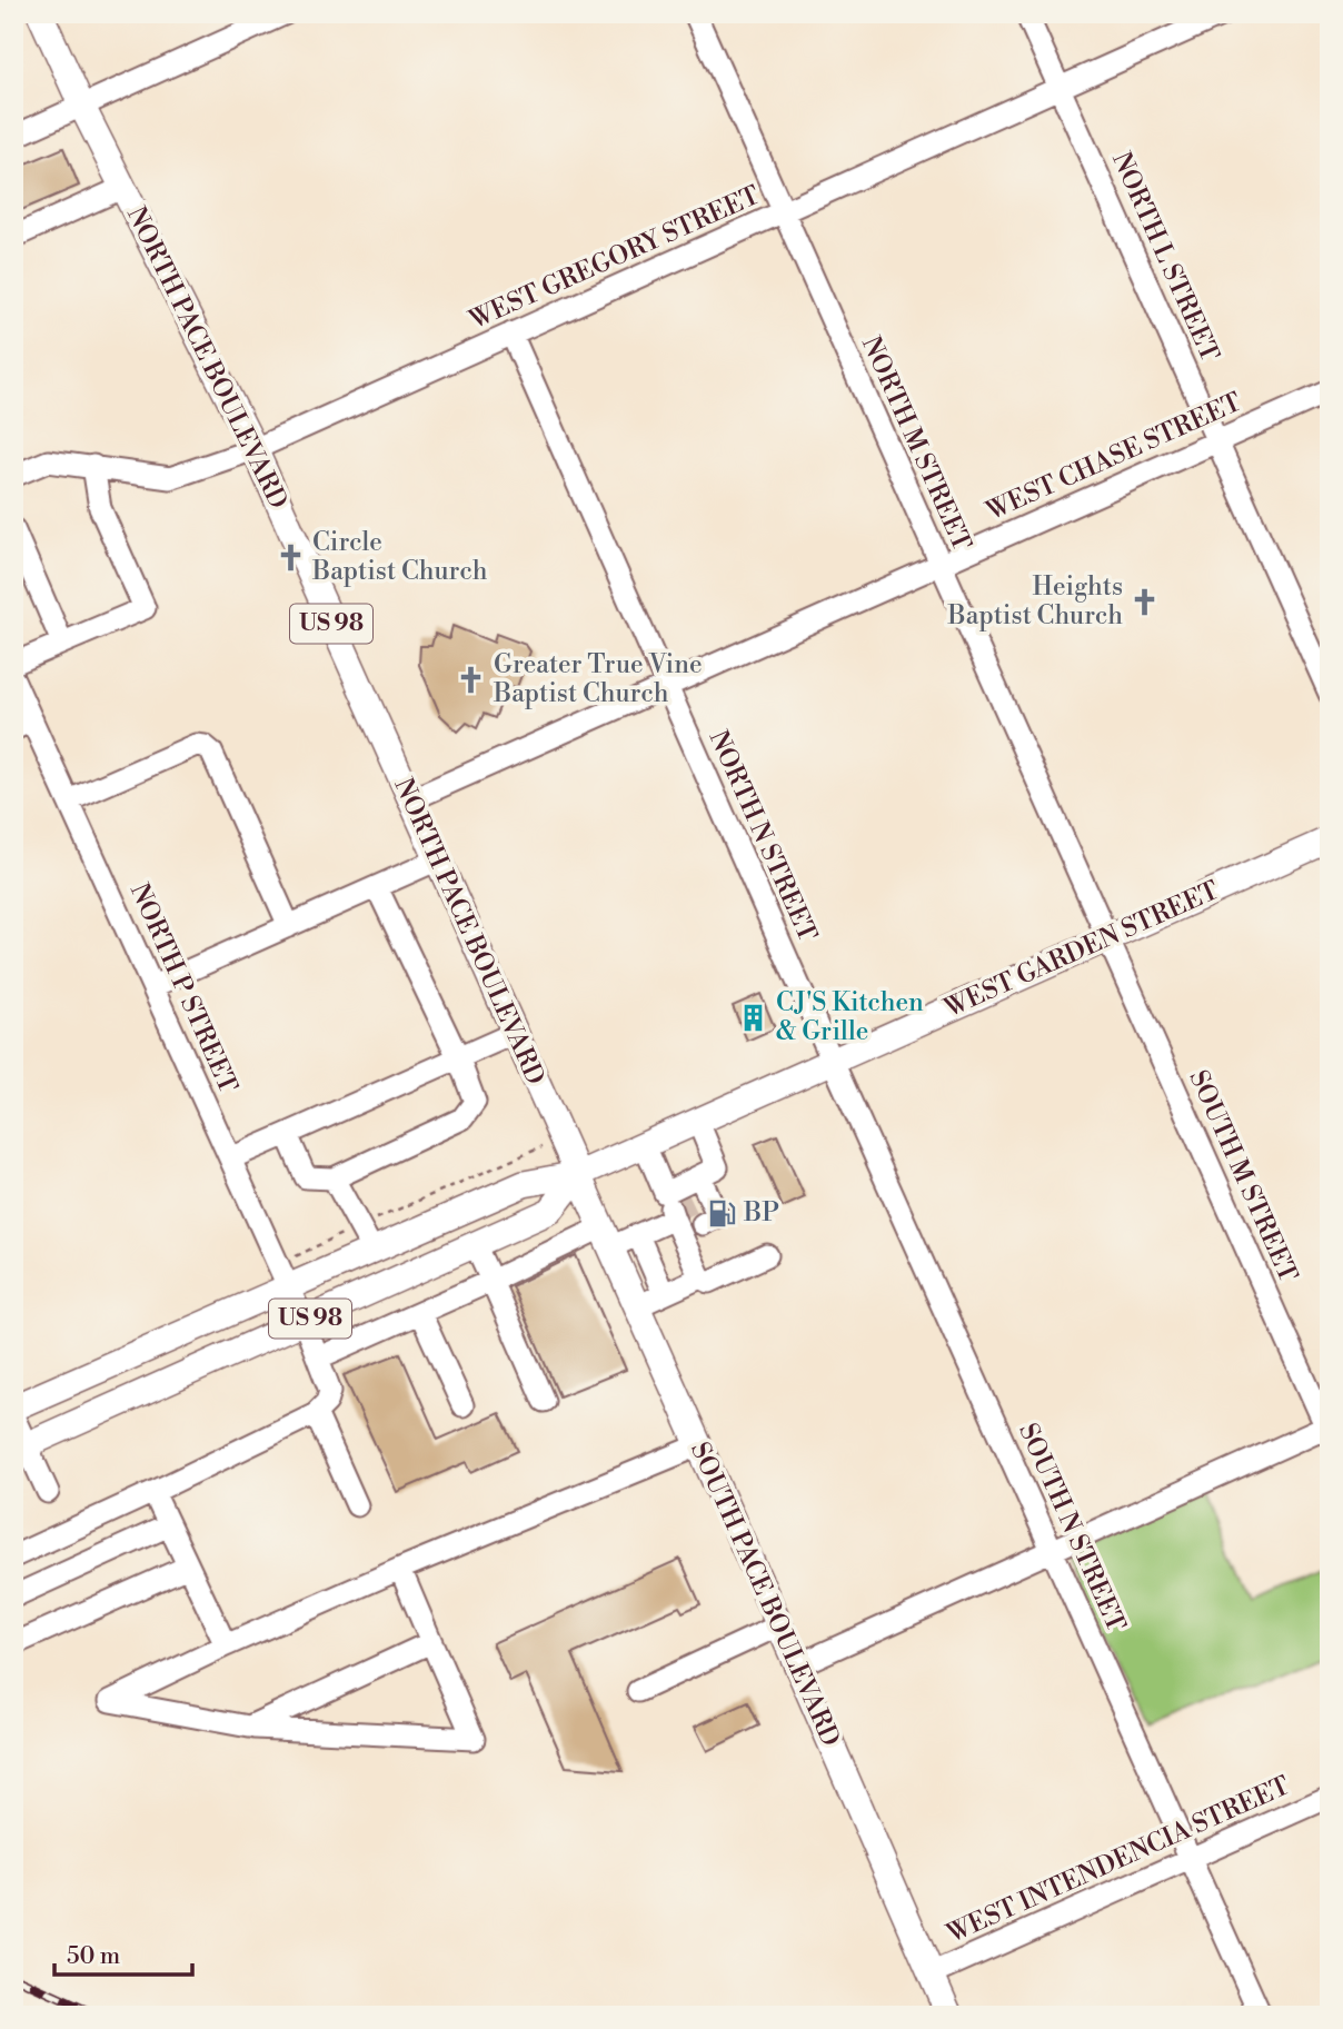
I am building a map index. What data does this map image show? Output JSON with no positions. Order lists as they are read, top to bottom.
{
  "streets": {
    "main road": [
      "NORTH PACE BOULEVARD",
      "US 98",
      "WEST GARDEN STREET",
      "SOUTH PACE BOULEVARD"
    ],
    "street": [
      "NORTH L STREET",
      "WEST GREGORY STREET",
      "NORTH M STREET",
      "WEST CHASE STREET",
      "NORTH N STREET",
      "NORTH P STREET",
      "SOUTH M STREET",
      "SOUTH N STREET",
      "WEST INTENDENCIA STREET"
    ]
  },
  "crossings": [
    ["NORTH L STREET", "WEST GREGORY STREET"],
    ["NORTH L STREET", "WEST CHASE STREET"],
    ["WEST GREGORY STREET", "NORTH PACE BOULEVARD"],
    ["WEST GREGORY STREET", "NORTH M STREET"],
    ["WEST GREGORY STREET", "NORTH N STREET"],
    ["NORTH PACE BOULEVARD", "WEST CHASE STREET"],
    ["NORTH PACE BOULEVARD", "US 98"],
    ["NORTH PACE BOULEVARD", "WEST GARDEN STREET"],
    ["NORTH PACE BOULEVARD", "SOUTH PACE BOULEVARD"],
    ["NORTH M STREET", "WEST CHASE STREET"],
    ["NORTH M STREET", "WEST GARDEN STREET"],
    ["NORTH M STREET", "SOUTH M STREET"],
    ["WEST CHASE STREET", "NORTH N STREET"],
    ["US 98", "WEST GARDEN STREET"],
    ["US 98", "NORTH P STREET"],
    ["US 98", "SOUTH PACE BOULEVARD"],
    ["NORTH N STREET", "WEST GARDEN STREET"],
    ["NORTH N STREET", "SOUTH N STREET"],
    ["WEST GARDEN STREET", "SOUTH M STREET"],
    ["WEST GARDEN STREET", "SOUTH N STREET"],
    ["WEST GARDEN STREET", "SOUTH PACE BOULEVARD"],
    ["SOUTH N STREET", "WEST INTENDENCIA STREET"],
    ["SOUTH PACE BOULEVARD", "WEST INTENDENCIA STREET"]
  ],
  "places": {
    "church": ["Circle Baptist Church", "Heights Baptist Church", "Greater True Vine Baptist Church"],
    "building": ["CJ'S Kitchen & Grille"],
    "fuel station": ["BP"]
  },
  "scale_bar": "50 m"
}
